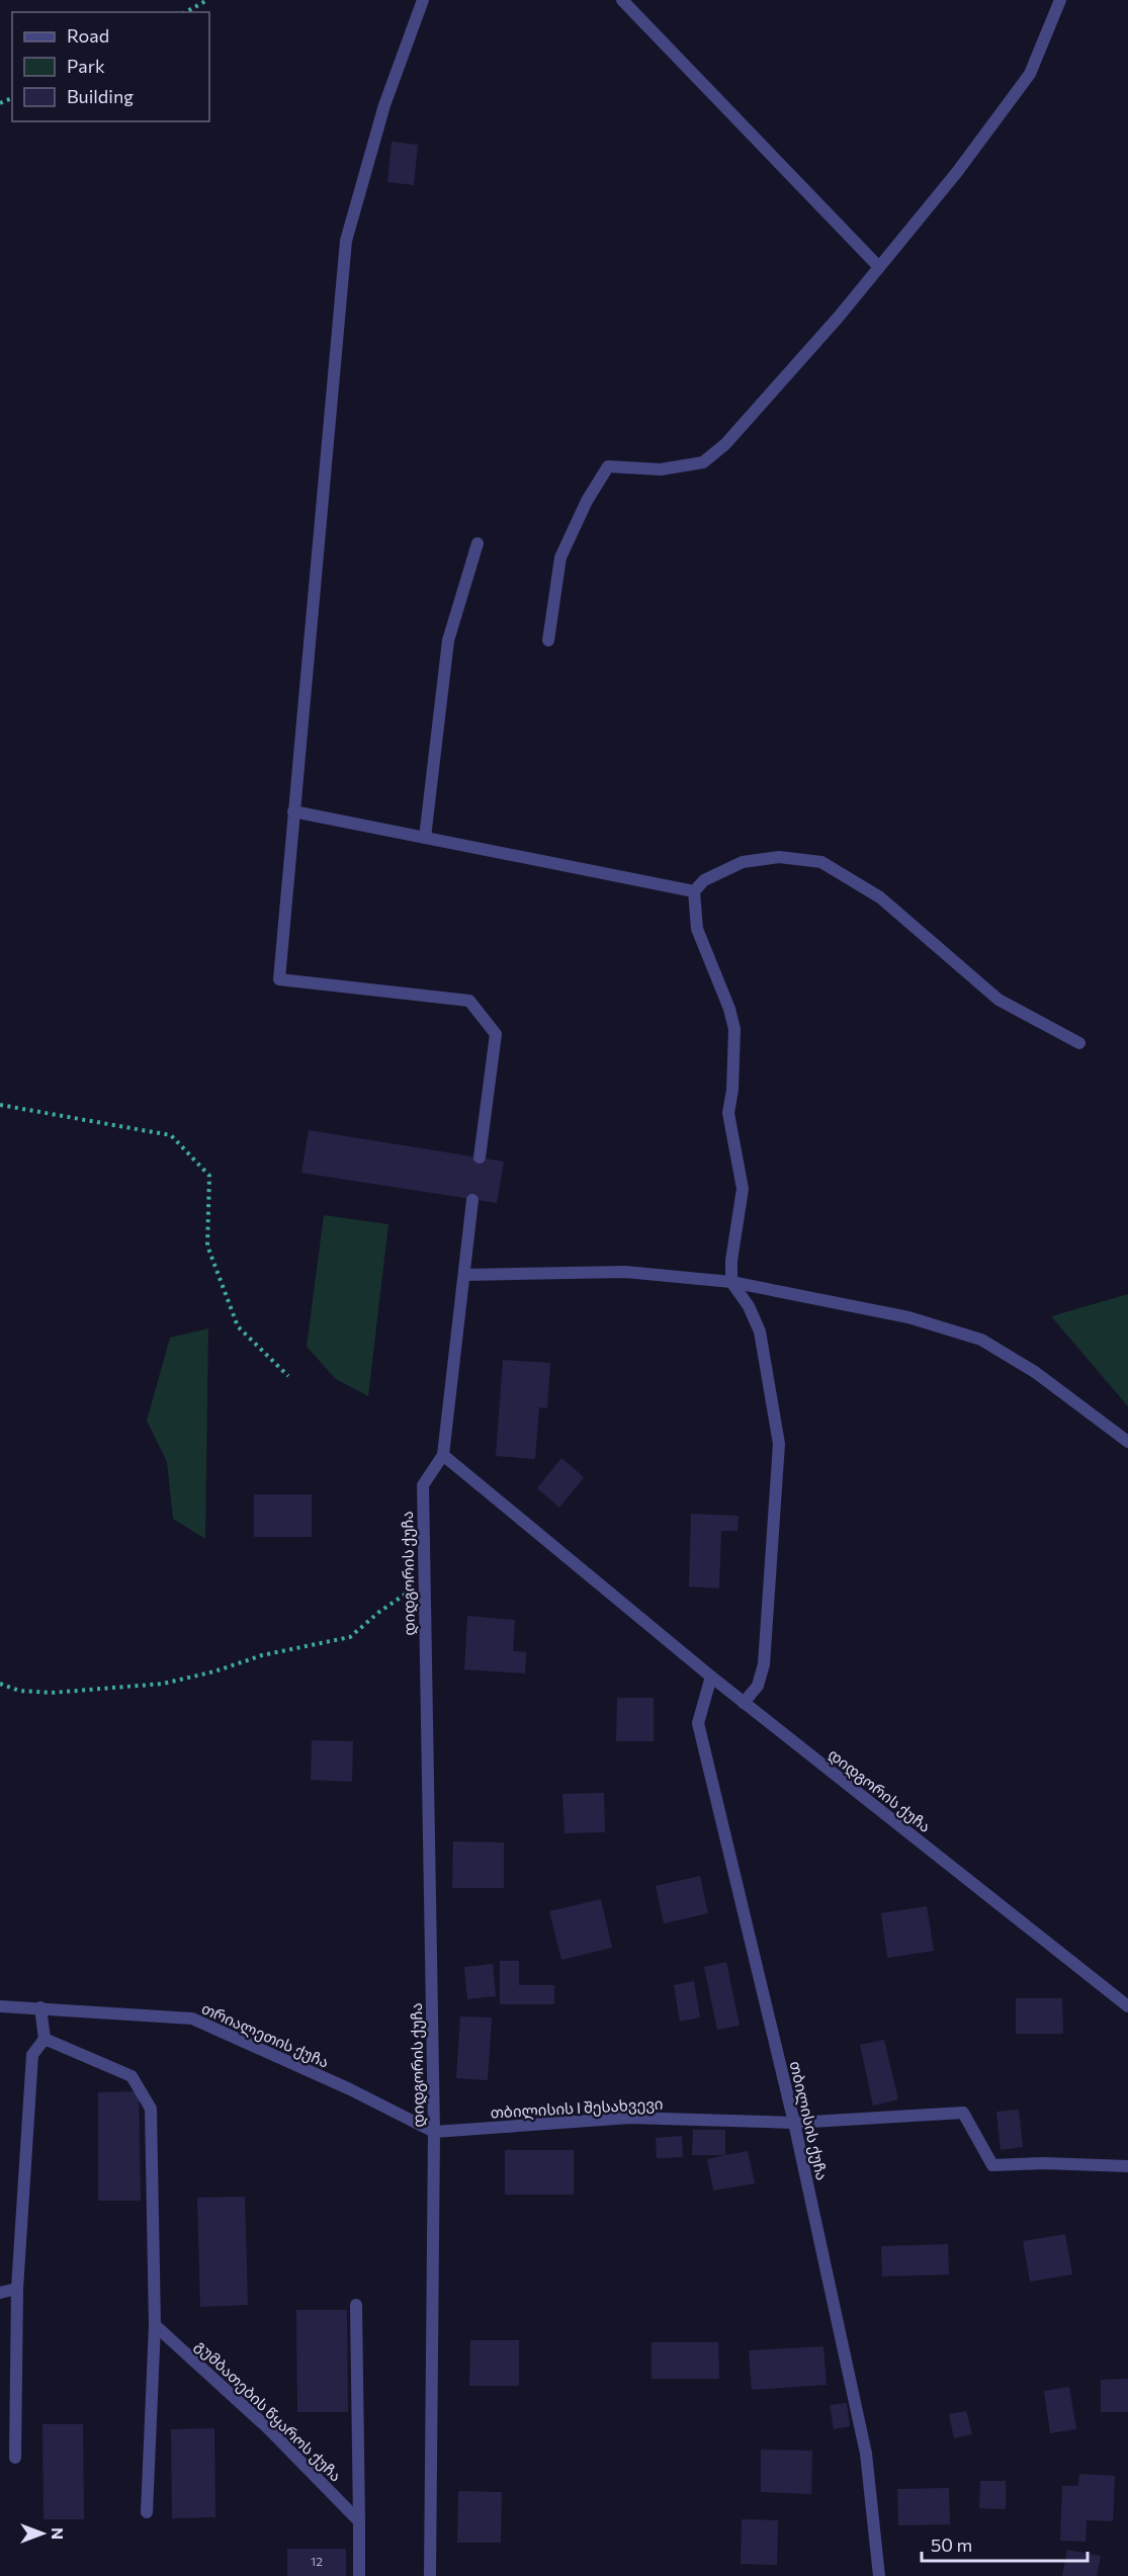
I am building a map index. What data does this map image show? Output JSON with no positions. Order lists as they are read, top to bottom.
{
  "streets": {
    "street": [
      "დიდგორის ქუჩა",
      "თრიალეთის ქუჩა",
      "თბილისის I შესახვევი",
      "თბილისის ქუჩა",
      "გუმბათების წყაროს ქუჩა"
    ]
  },
  "crossings": [
    ["დიდგორის ქუჩა", "თრიალეთის ქუჩა"],
    ["დიდგორის ქუჩა", "თბილისის I შესახვევი"],
    ["დიდგორის ქუჩა", "თბილისის ქუჩა"],
    ["თრიალეთის ქუჩა", "თბილისის I შესახვევი"],
    ["თბილისის I შესახვევი", "თბილისის ქუჩა"]
  ],
  "house_numbers": ["12"],
  "legend": ["Road", "Park", "Building"],
  "scale_bar": "50 m",
  "north": "right"
}
